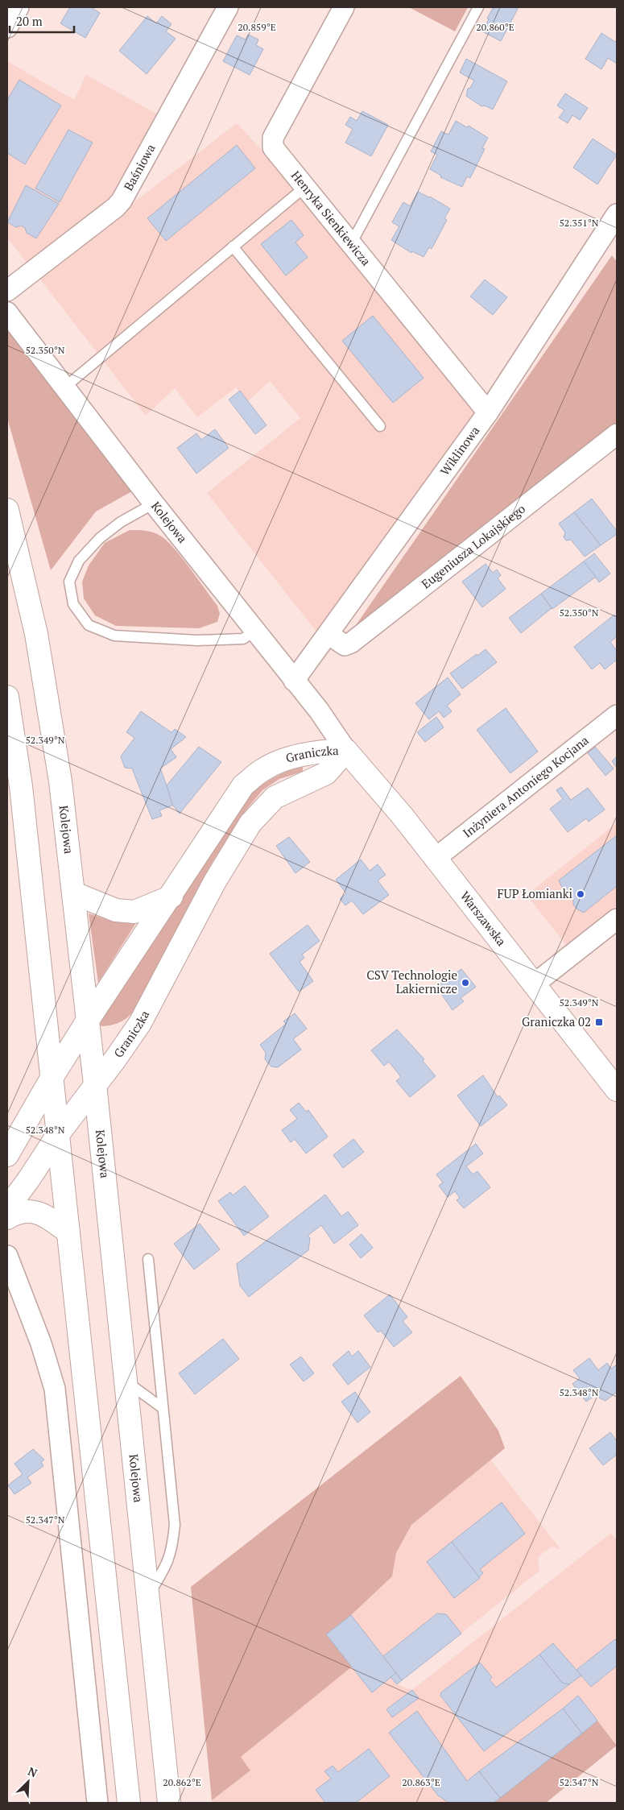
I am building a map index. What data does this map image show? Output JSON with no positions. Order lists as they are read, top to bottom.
{
  "streets": {
    "main road": ["Kolejowa", "Graniczka", "Warszawska"],
    "street": [
      "Baśniowa",
      "Henryka Sienkiewicza",
      "Wiklinowa",
      "Eugeniusza Lokajskiego",
      "Inżyniera Antoniego Kocjana"
    ]
  },
  "crossings": [
    ["Henryka Sienkiewicza", "Wiklinowa"],
    ["Wiklinowa", "Kolejowa"],
    ["Wiklinowa", "Eugeniusza Lokajskiego"],
    ["Kolejowa", "Graniczka"],
    ["Kolejowa", "Warszawska"],
    ["Graniczka", "Warszawska"],
    ["Inżyniera Antoniego Kocjana", "Warszawska"]
  ],
  "places": {
    "other": ["FUP Łomianki", "CSV Technologie Lakiernicze"],
    "transit": ["Graniczka 02"]
  },
  "scale_bar": "20 m",
  "north": "top right",
  "coordinates": [
    "20.859°E",
    "20.860°E",
    "52.351°N",
    "52.350°N",
    "52.349°N",
    "52.348°N",
    "52.347°N",
    "20.862°E",
    "20.863°E"
  ]
}
